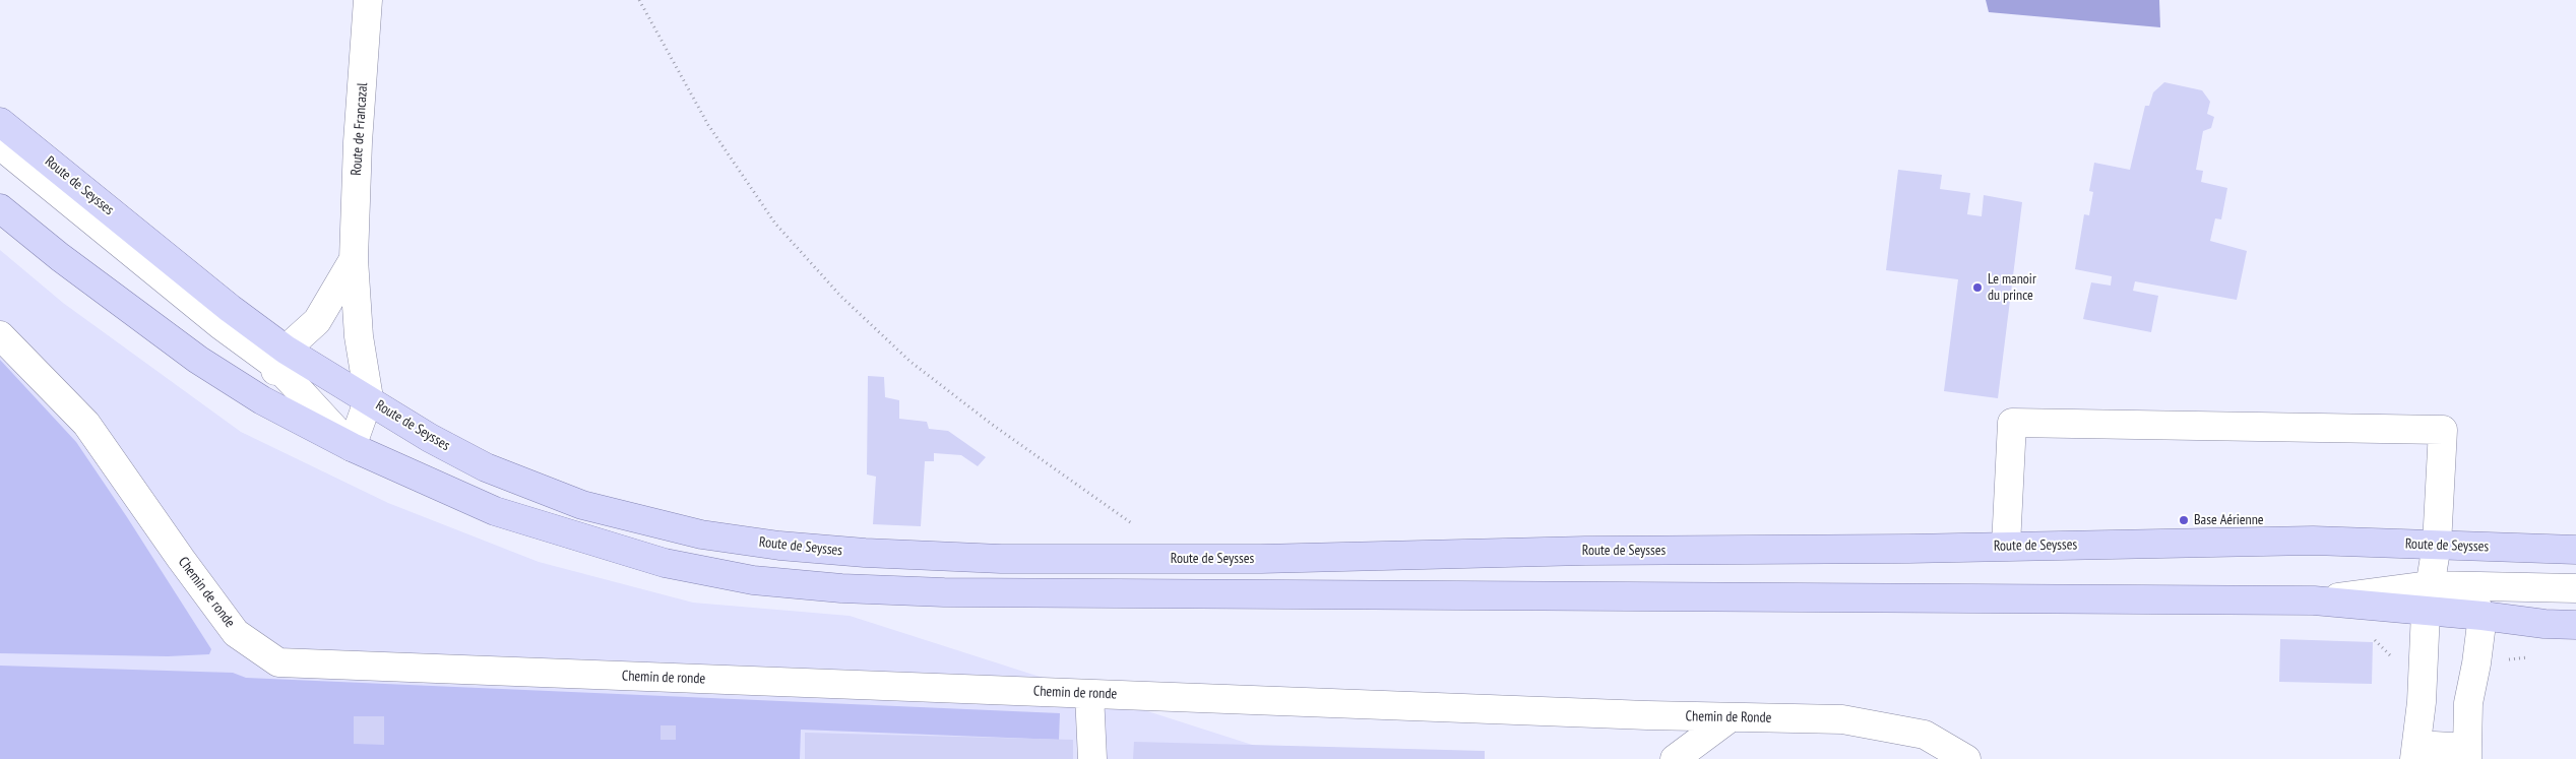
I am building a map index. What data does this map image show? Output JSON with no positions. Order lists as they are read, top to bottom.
{
  "streets": {
    "main road": ["Route de Seysses"],
    "street": ["Route de Francazal", "Chemin de ronde", "Chemin de Ronde"]
  },
  "crossings": [
    ["Route de Francazal", "Route de Seysses"],
    ["Chemin de ronde", "Chemin de Ronde"]
  ],
  "places": ["Le manoir du prince", "Base Aérienne"]
}
